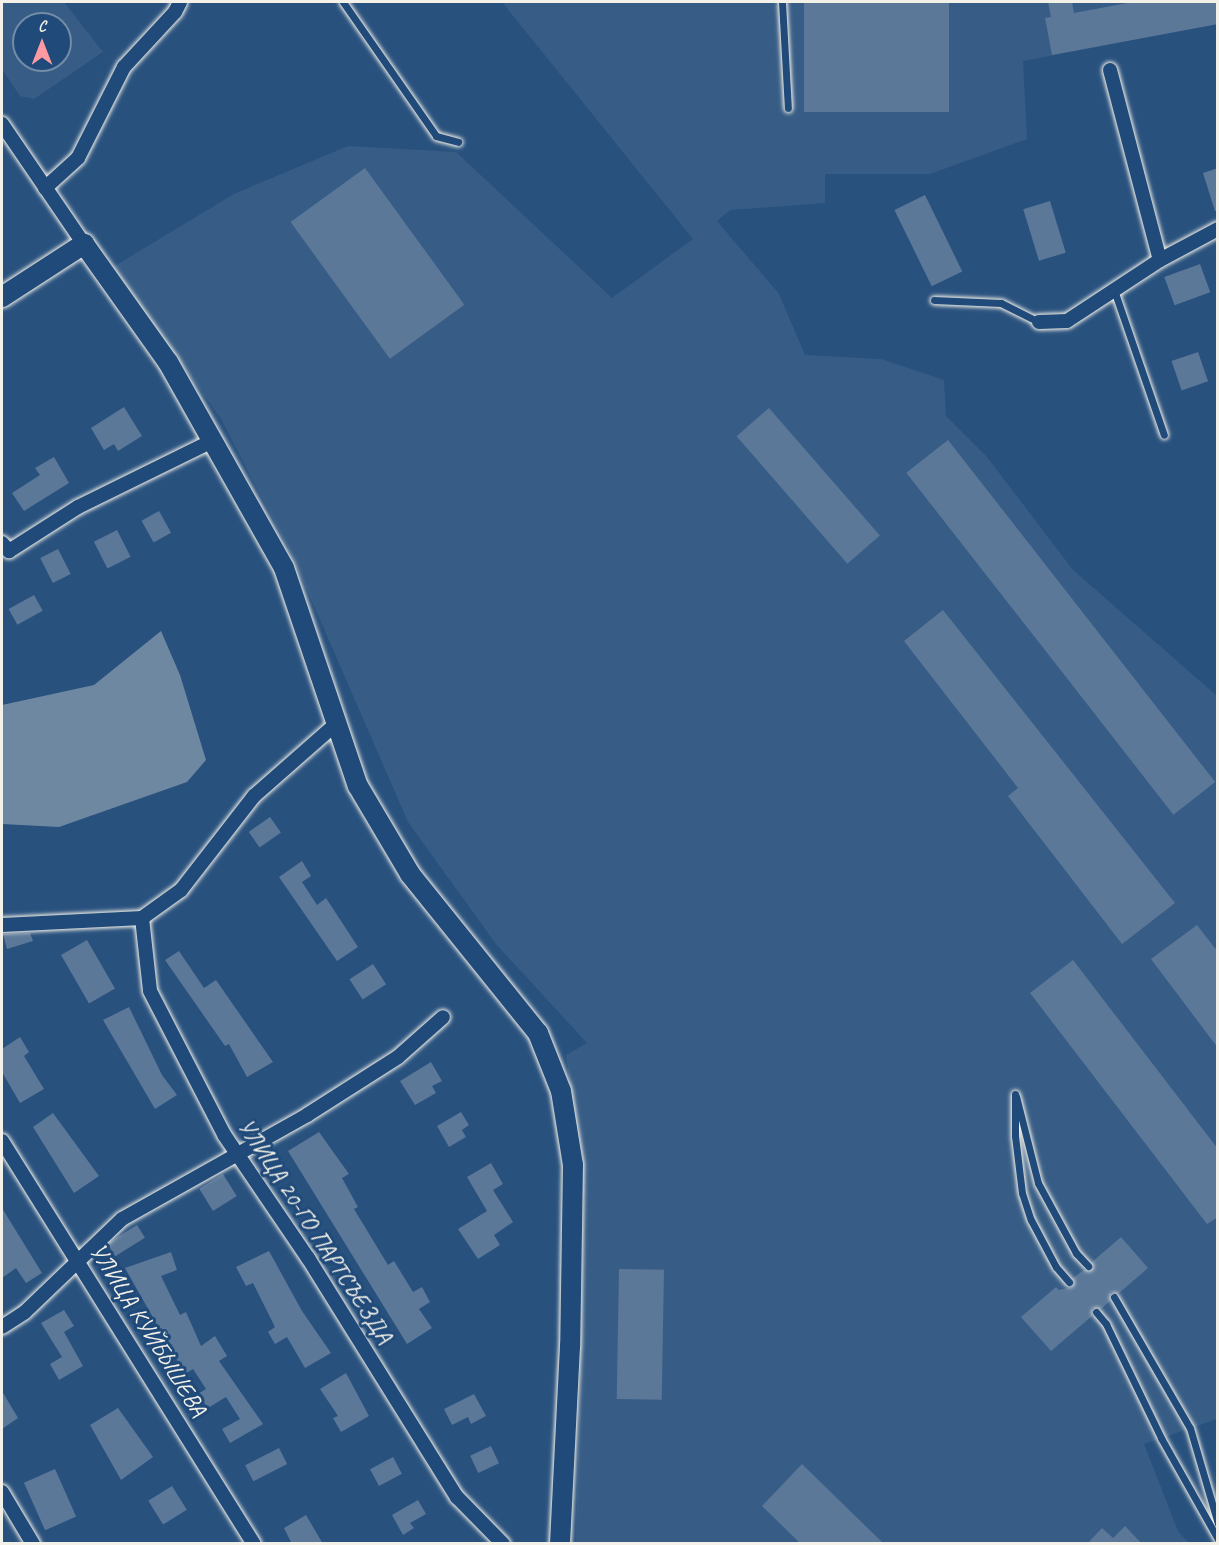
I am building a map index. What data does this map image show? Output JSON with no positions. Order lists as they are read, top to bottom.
{
  "streets": {
    "street": ["УЛИЦА 20-ГО ПАРТСЪЕЗДА", "УЛИЦА КУЙБЫШЕВА"]
  },
  "north": "top"
}
